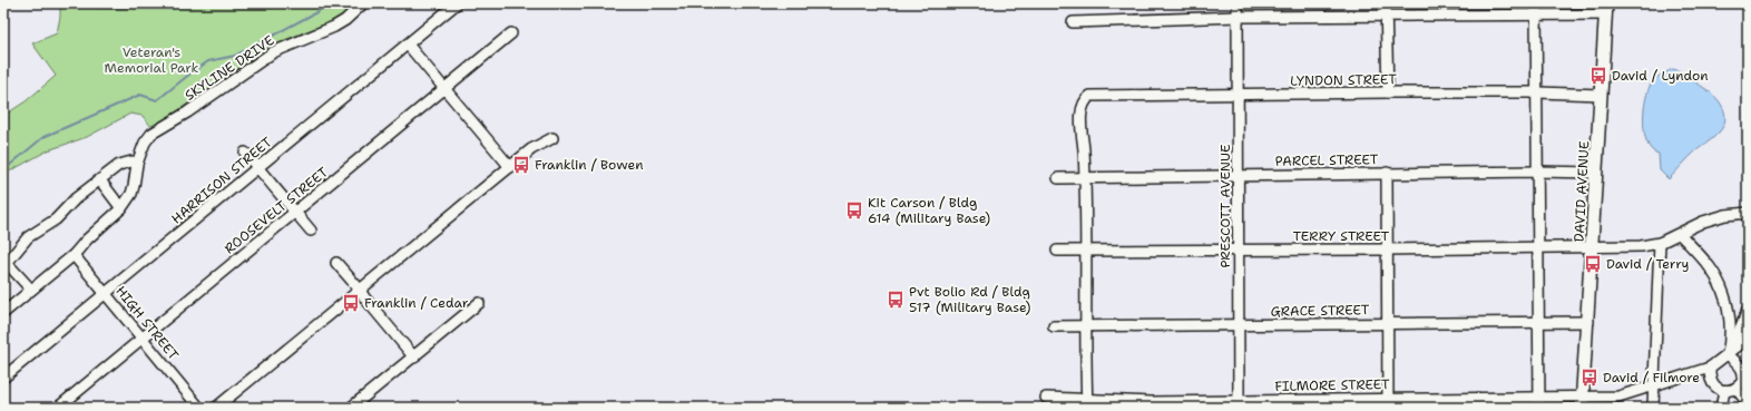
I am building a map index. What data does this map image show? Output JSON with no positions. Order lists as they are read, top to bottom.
{
  "streets": {
    "main road": ["DAVID AVENUE"],
    "street": [
      "SKYLINE DRIVE",
      "LYNDON STREET",
      "PARCEL STREET",
      "HARRISON STREET",
      "PRESCOTT AVENUE",
      "ROOSEVELT STREET",
      "TERRY STREET",
      "GRACE STREET",
      "HIGH STREET",
      "FILMORE STREET"
    ]
  },
  "crossings": [
    ["LYNDON STREET", "PARCEL STREET"],
    ["LYNDON STREET", "DAVID AVENUE"],
    ["LYNDON STREET", "PRESCOTT AVENUE"],
    ["PARCEL STREET", "DAVID AVENUE"],
    ["PARCEL STREET", "PRESCOTT AVENUE"],
    ["HARRISON STREET", "HIGH STREET"],
    ["DAVID AVENUE", "TERRY STREET"],
    ["DAVID AVENUE", "GRACE STREET"],
    ["DAVID AVENUE", "FILMORE STREET"],
    ["PRESCOTT AVENUE", "TERRY STREET"],
    ["PRESCOTT AVENUE", "GRACE STREET"],
    ["PRESCOTT AVENUE", "FILMORE STREET"],
    ["ROOSEVELT STREET", "HIGH STREET"]
  ],
  "parks": ["Veteran's Memorial Park"],
  "places": {
    "bus stop": [
      "David / Lyndon",
      "Franklin / Bowen",
      "Kit Carson / Bldg 614 (Military Base)",
      "David / Terry",
      "Pvt Bolio Rd / Bldg 517 (Military Base)",
      "Franklin / Cedar",
      "David / Filmore"
    ]
  }
}
